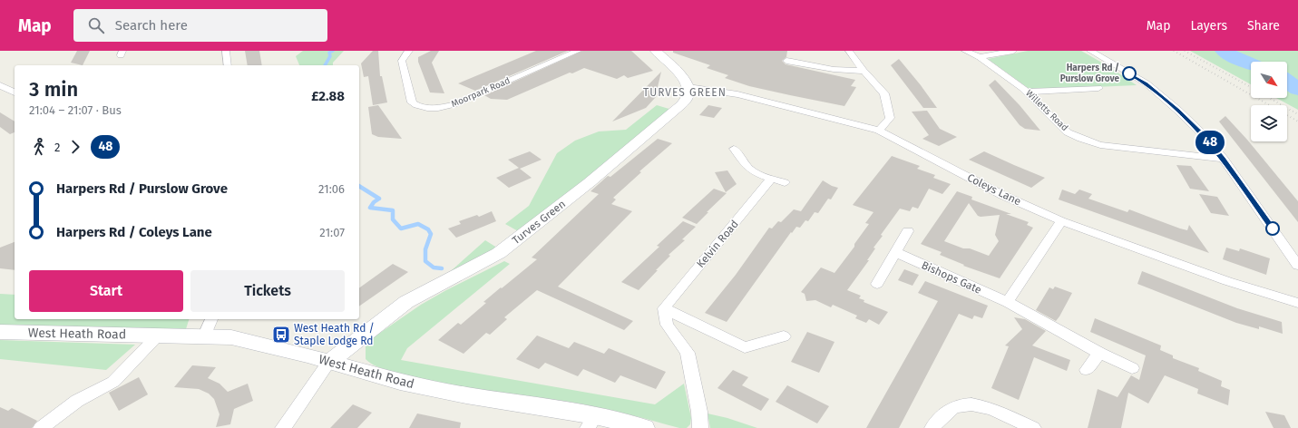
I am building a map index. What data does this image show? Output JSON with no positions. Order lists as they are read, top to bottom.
{
  "streets": {
    "street": [
      "Moorpark Road",
      "Willetts Road",
      "Coleys Lane",
      "Turves Green",
      "Kelvin Road",
      "Bishops Gate",
      "West Heath Road"
    ]
  },
  "crossings": [
    ["Coleys Lane", "Turves Green"],
    ["Turves Green", "West Heath Road"]
  ],
  "districts": ["TURVES GREEN"],
  "places": {
    "other": ["Harpers Rd / Purslow Grove"],
    "bus stop": ["West Heath Rd / Staple Lodge Rd"]
  },
  "lines": ["bus line 48"],
  "north": "bottom right",
  "page": {
    "header": "Map",
    "search": "Search here",
    "nav": ["Map", "Layers", "Share"],
    "on_map": "48",
    "heading": ["3 min", "21:04 – 21:07 · Bus", "£2.88"],
    "legs": ["2", "48"],
    "list": [
      {
        "name": "Harpers Rd / Purslow Grove",
        "value": "21:06"
      },
      {
        "name": "Harpers Rd / Coleys Lane",
        "value": "21:07"
      }
    ],
    "buttons": ["Start", "Tickets"]
  }
}
